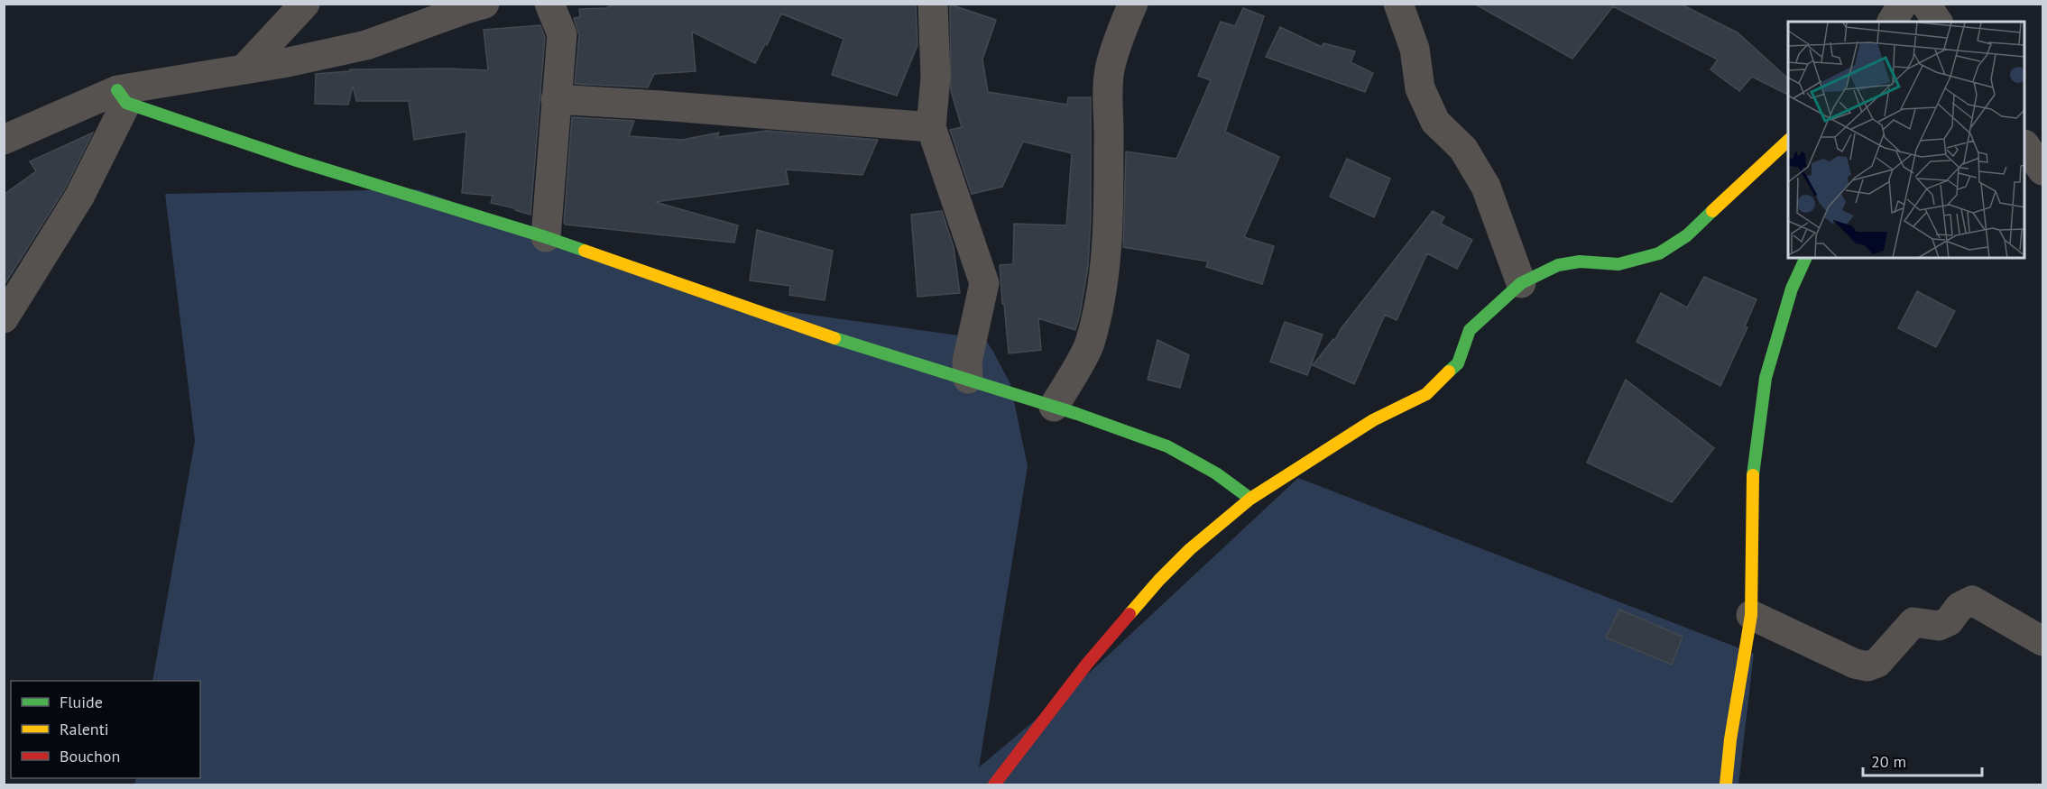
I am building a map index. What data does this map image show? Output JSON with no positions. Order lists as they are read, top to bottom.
{
  "legend": ["Fluide", "Ralenti", "Bouchon"],
  "scale_bar": "20 m"
}
